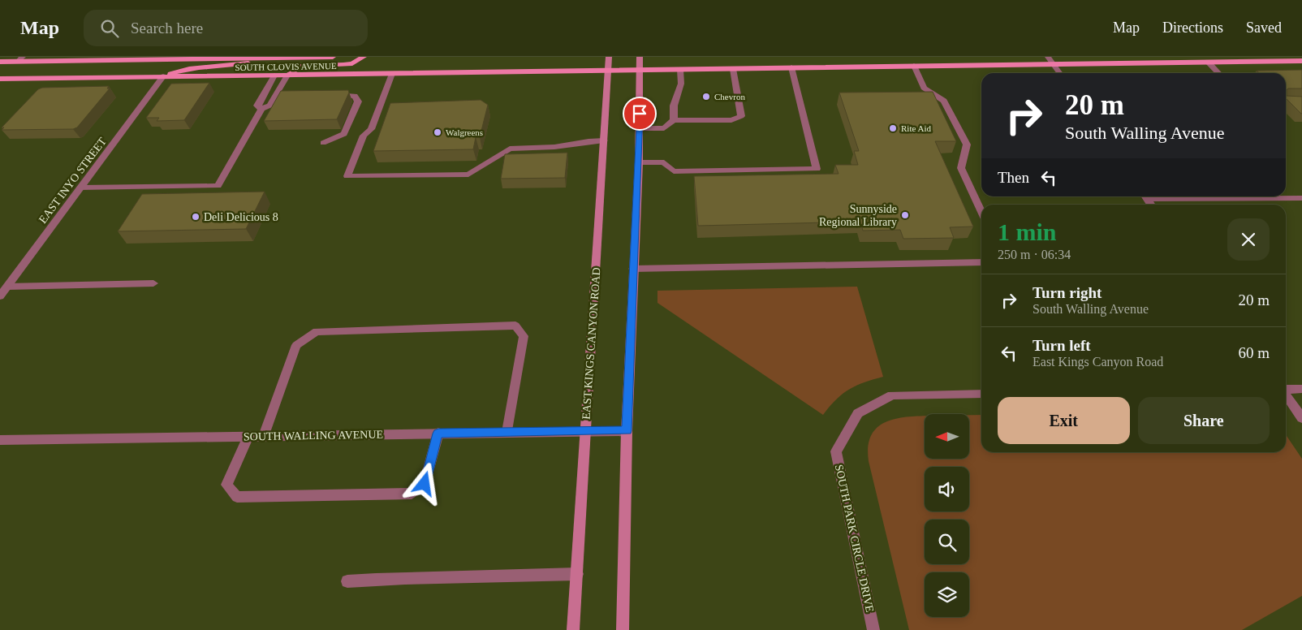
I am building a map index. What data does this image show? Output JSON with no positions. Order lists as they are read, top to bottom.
{
  "streets": {
    "main road": ["SOUTH CLOVIS AVENUE", "EAST KINGS CANYON ROAD"],
    "street": ["EAST INYO STREET", "SOUTH WALLING AVENUE", "SOUTH PARK CIRCLE DRIVE"]
  },
  "crossings": [
    ["SOUTH CLOVIS AVENUE", "EAST INYO STREET"],
    ["SOUTH CLOVIS AVENUE", "EAST KINGS CANYON ROAD"],
    ["EAST KINGS CANYON ROAD", "SOUTH WALLING AVENUE"]
  ],
  "places": [
    "Chevron",
    "Rite Aid",
    "Walgreens",
    "Sunnyside Regional Library",
    "Deli Delicious 8"
  ],
  "north": "left",
  "page": {
    "header": "Map",
    "search": "Search here",
    "nav": ["Map", "Directions", "Saved"],
    "turn": ["20 m", "South Walling Avenue"],
    "then": "Then",
    "heading": ["1 min", "250 m · 06:34"],
    "list": [
      {
        "name": "Turn right",
        "note": "South Walling Avenue",
        "value": "20 m"
      },
      {
        "name": "Turn left",
        "note": "East Kings Canyon Road",
        "value": "60 m"
      }
    ],
    "buttons": ["Exit", "Share"]
  }
}
